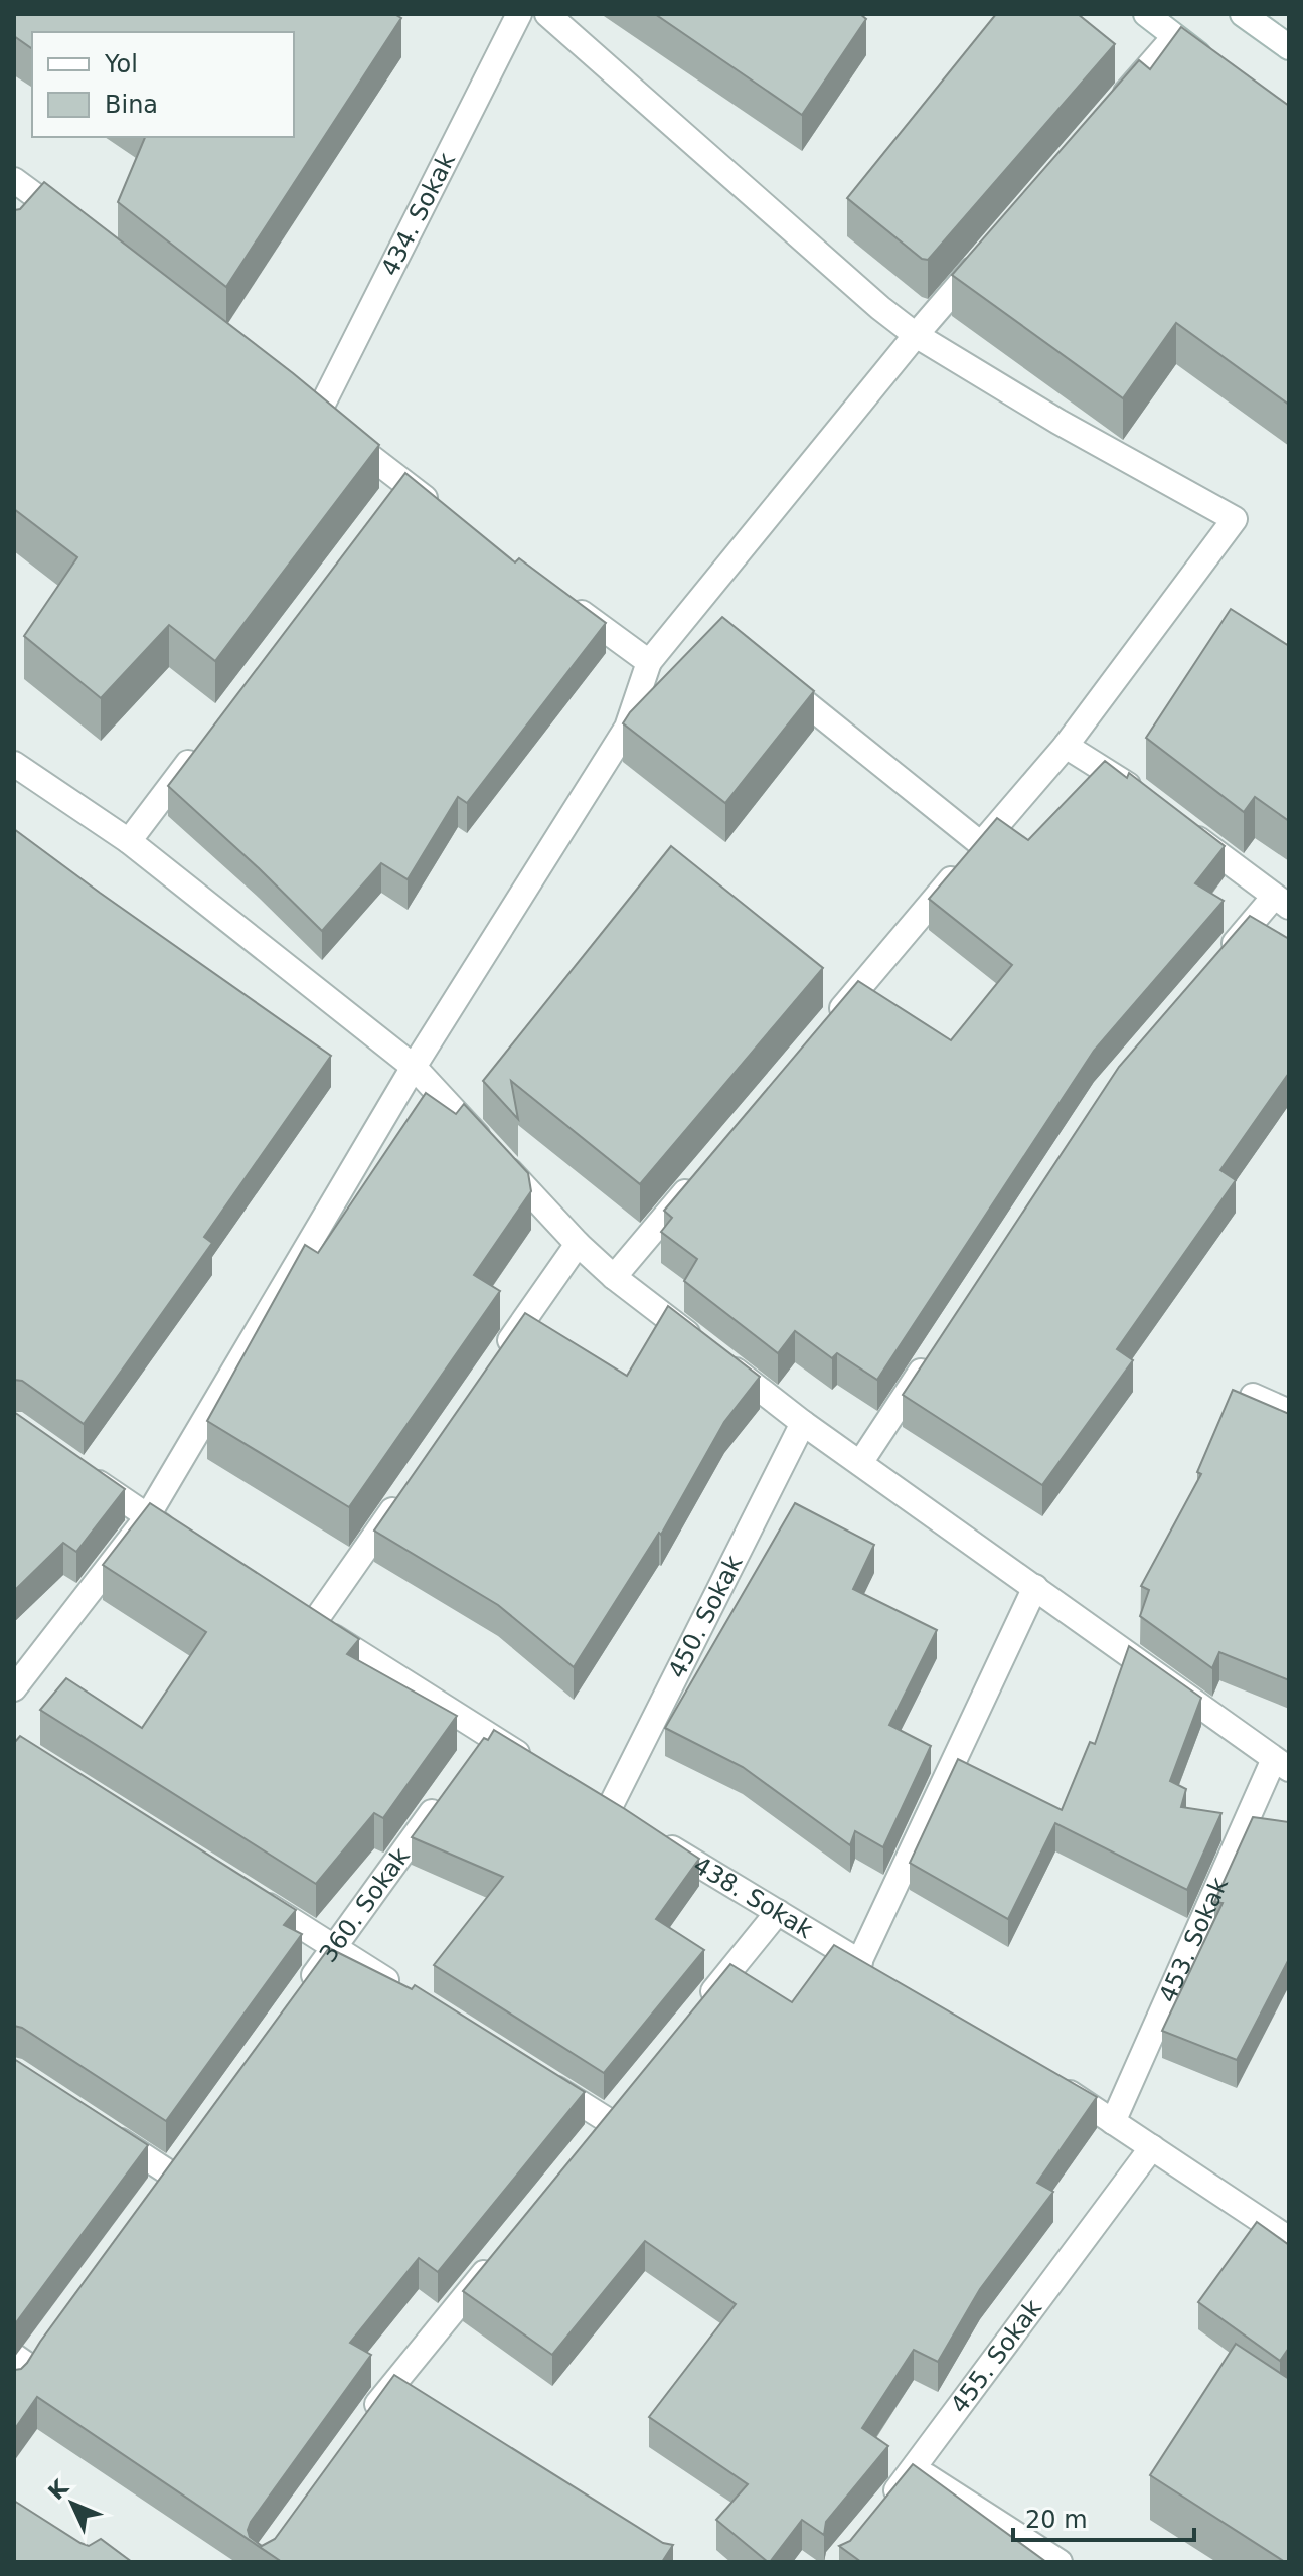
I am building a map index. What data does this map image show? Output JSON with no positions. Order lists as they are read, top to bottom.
{
  "streets": {
    "street": [
      "434. Sokak",
      "450. Sokak",
      "438. Sokak",
      "360. Sokak",
      "453. Sokak",
      "455. Sokak"
    ]
  },
  "crossings": [
    ["450. Sokak", "438. Sokak"]
  ],
  "legend": ["Yol", "Bina"],
  "scale_bar": "20 m",
  "north": "top left"
}
